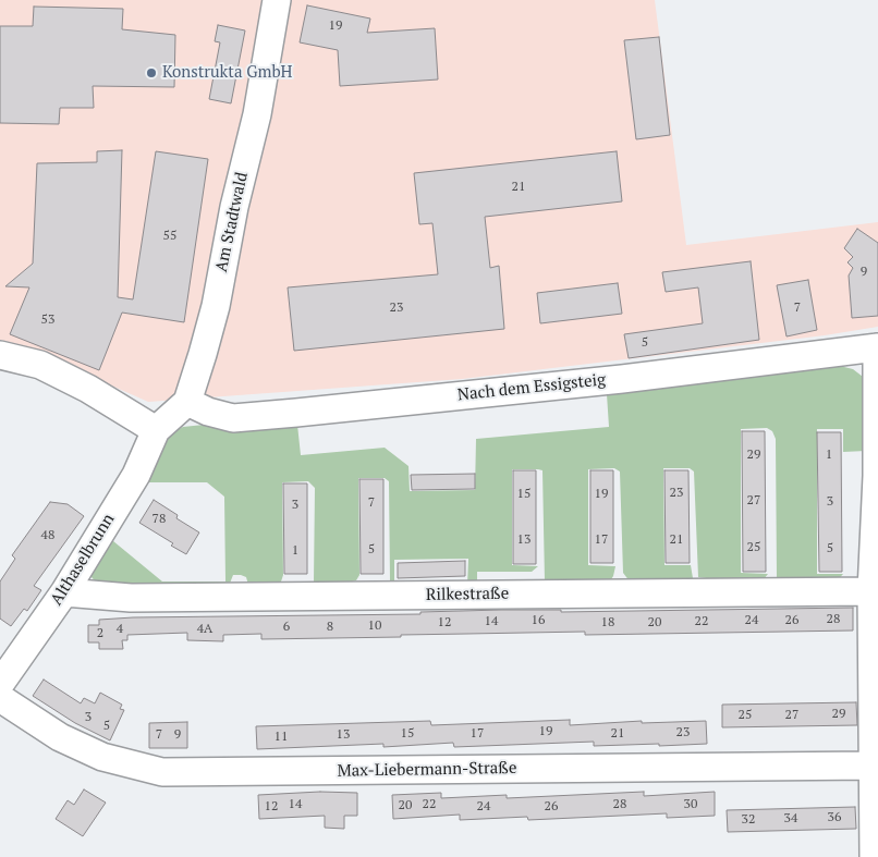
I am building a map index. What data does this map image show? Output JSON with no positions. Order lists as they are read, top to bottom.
{
  "streets": {
    "street": [
      "Am Stadtwald",
      "Nach dem Essigsteig",
      "Althaselbrunn",
      "Rilkestraße",
      "Max-Liebermann-Straße"
    ]
  },
  "crossings": [
    ["Am Stadtwald", "Nach dem Essigsteig"],
    ["Althaselbrunn", "Rilkestraße"]
  ],
  "places": ["Konstrukta GmbH"],
  "house_numbers": [
    "19",
    "21",
    "55",
    "9",
    "23",
    "7",
    "53",
    "5",
    "29",
    "1",
    "23",
    "15",
    "19",
    "27",
    "3",
    "7",
    "3",
    "78",
    "48",
    "13",
    "17",
    "21",
    "25",
    "5",
    "5",
    "1",
    "28",
    "16",
    "24",
    "26",
    "14",
    "22",
    "12",
    "18",
    "20",
    "10",
    "6",
    "8",
    "4",
    "4A",
    "2",
    "29",
    "25",
    "27",
    "3",
    "5",
    "19",
    "23",
    "15",
    "17",
    "21",
    "7",
    "9",
    "13",
    "11",
    "14",
    "22",
    "28",
    "30",
    "20",
    "12",
    "24",
    "26",
    "36",
    "34",
    "32"
  ]
}
